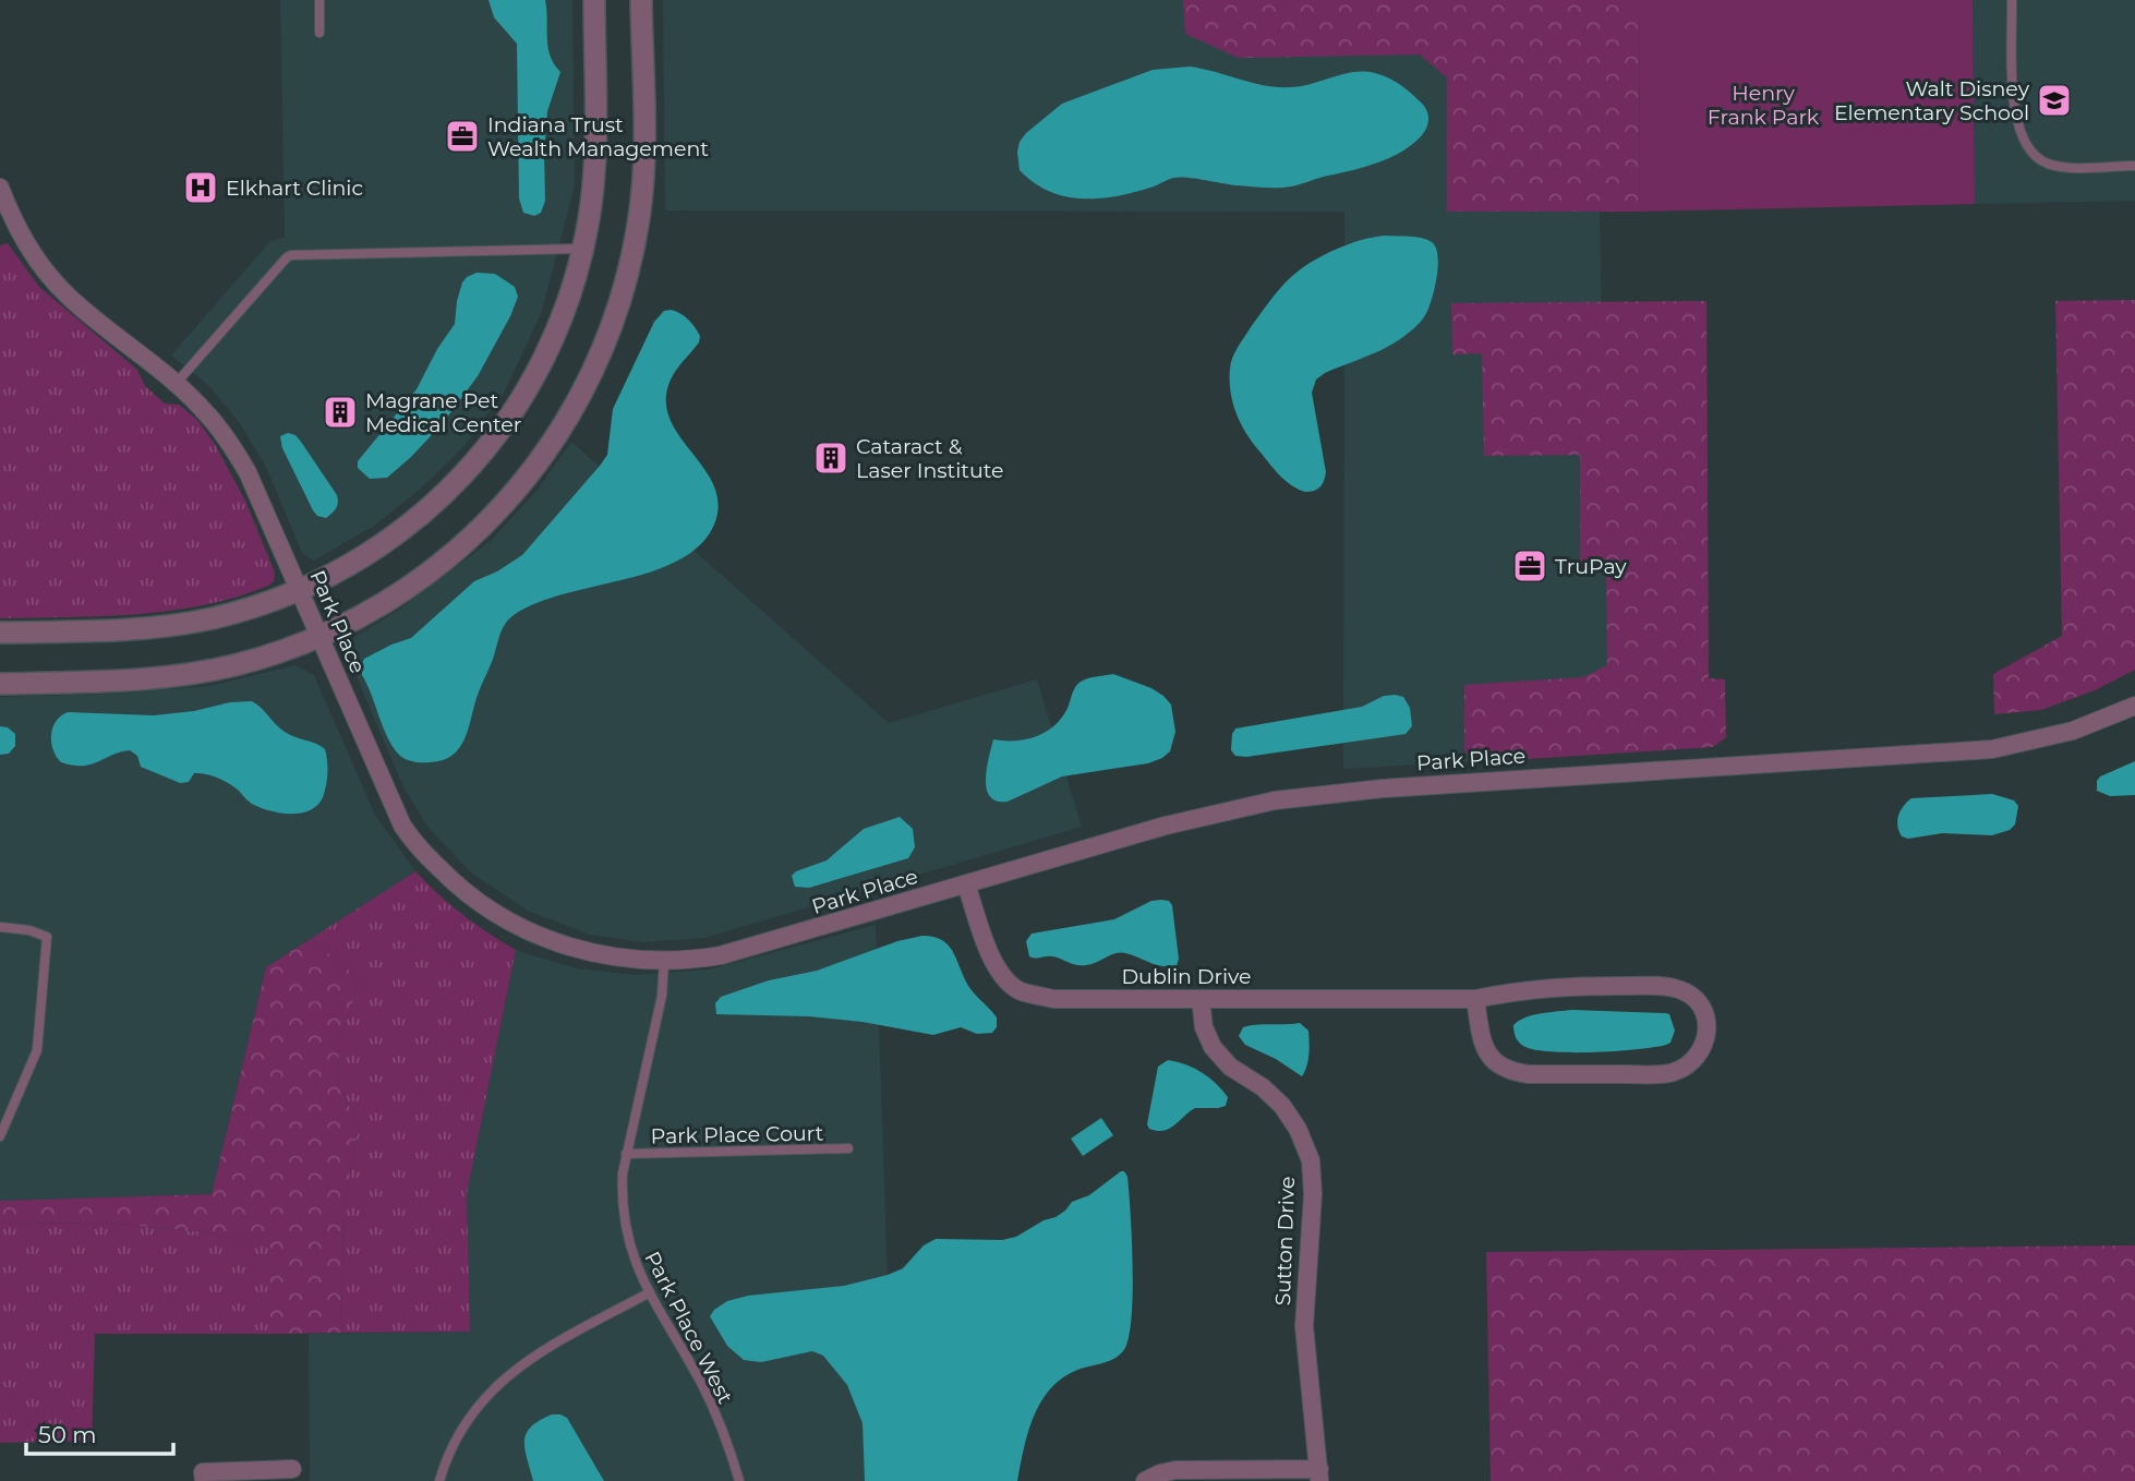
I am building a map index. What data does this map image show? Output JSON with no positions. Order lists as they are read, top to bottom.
{
  "streets": {
    "street": ["Park Place", "Dublin Drive", "Sutton Drive"],
    "lane": ["Park Place Court", "Park Place West"]
  },
  "crossings": [
    ["Park Place", "Dublin Drive"],
    ["Park Place", "Park Place West"],
    ["Dublin Drive", "Sutton Drive"],
    ["Park Place Court", "Park Place West"]
  ],
  "parks": ["Henry Frank Park"],
  "places": {
    "school or university": ["Walt Disney Elementary School"],
    "office": ["Indiana Trust Wealth Management", "TruPay"],
    "hospital": ["Elkhart Clinic"],
    "building": ["Magrane Pet Medical Center", "Cataract & Laser Institute"]
  },
  "scale_bar": "50 m"
}
